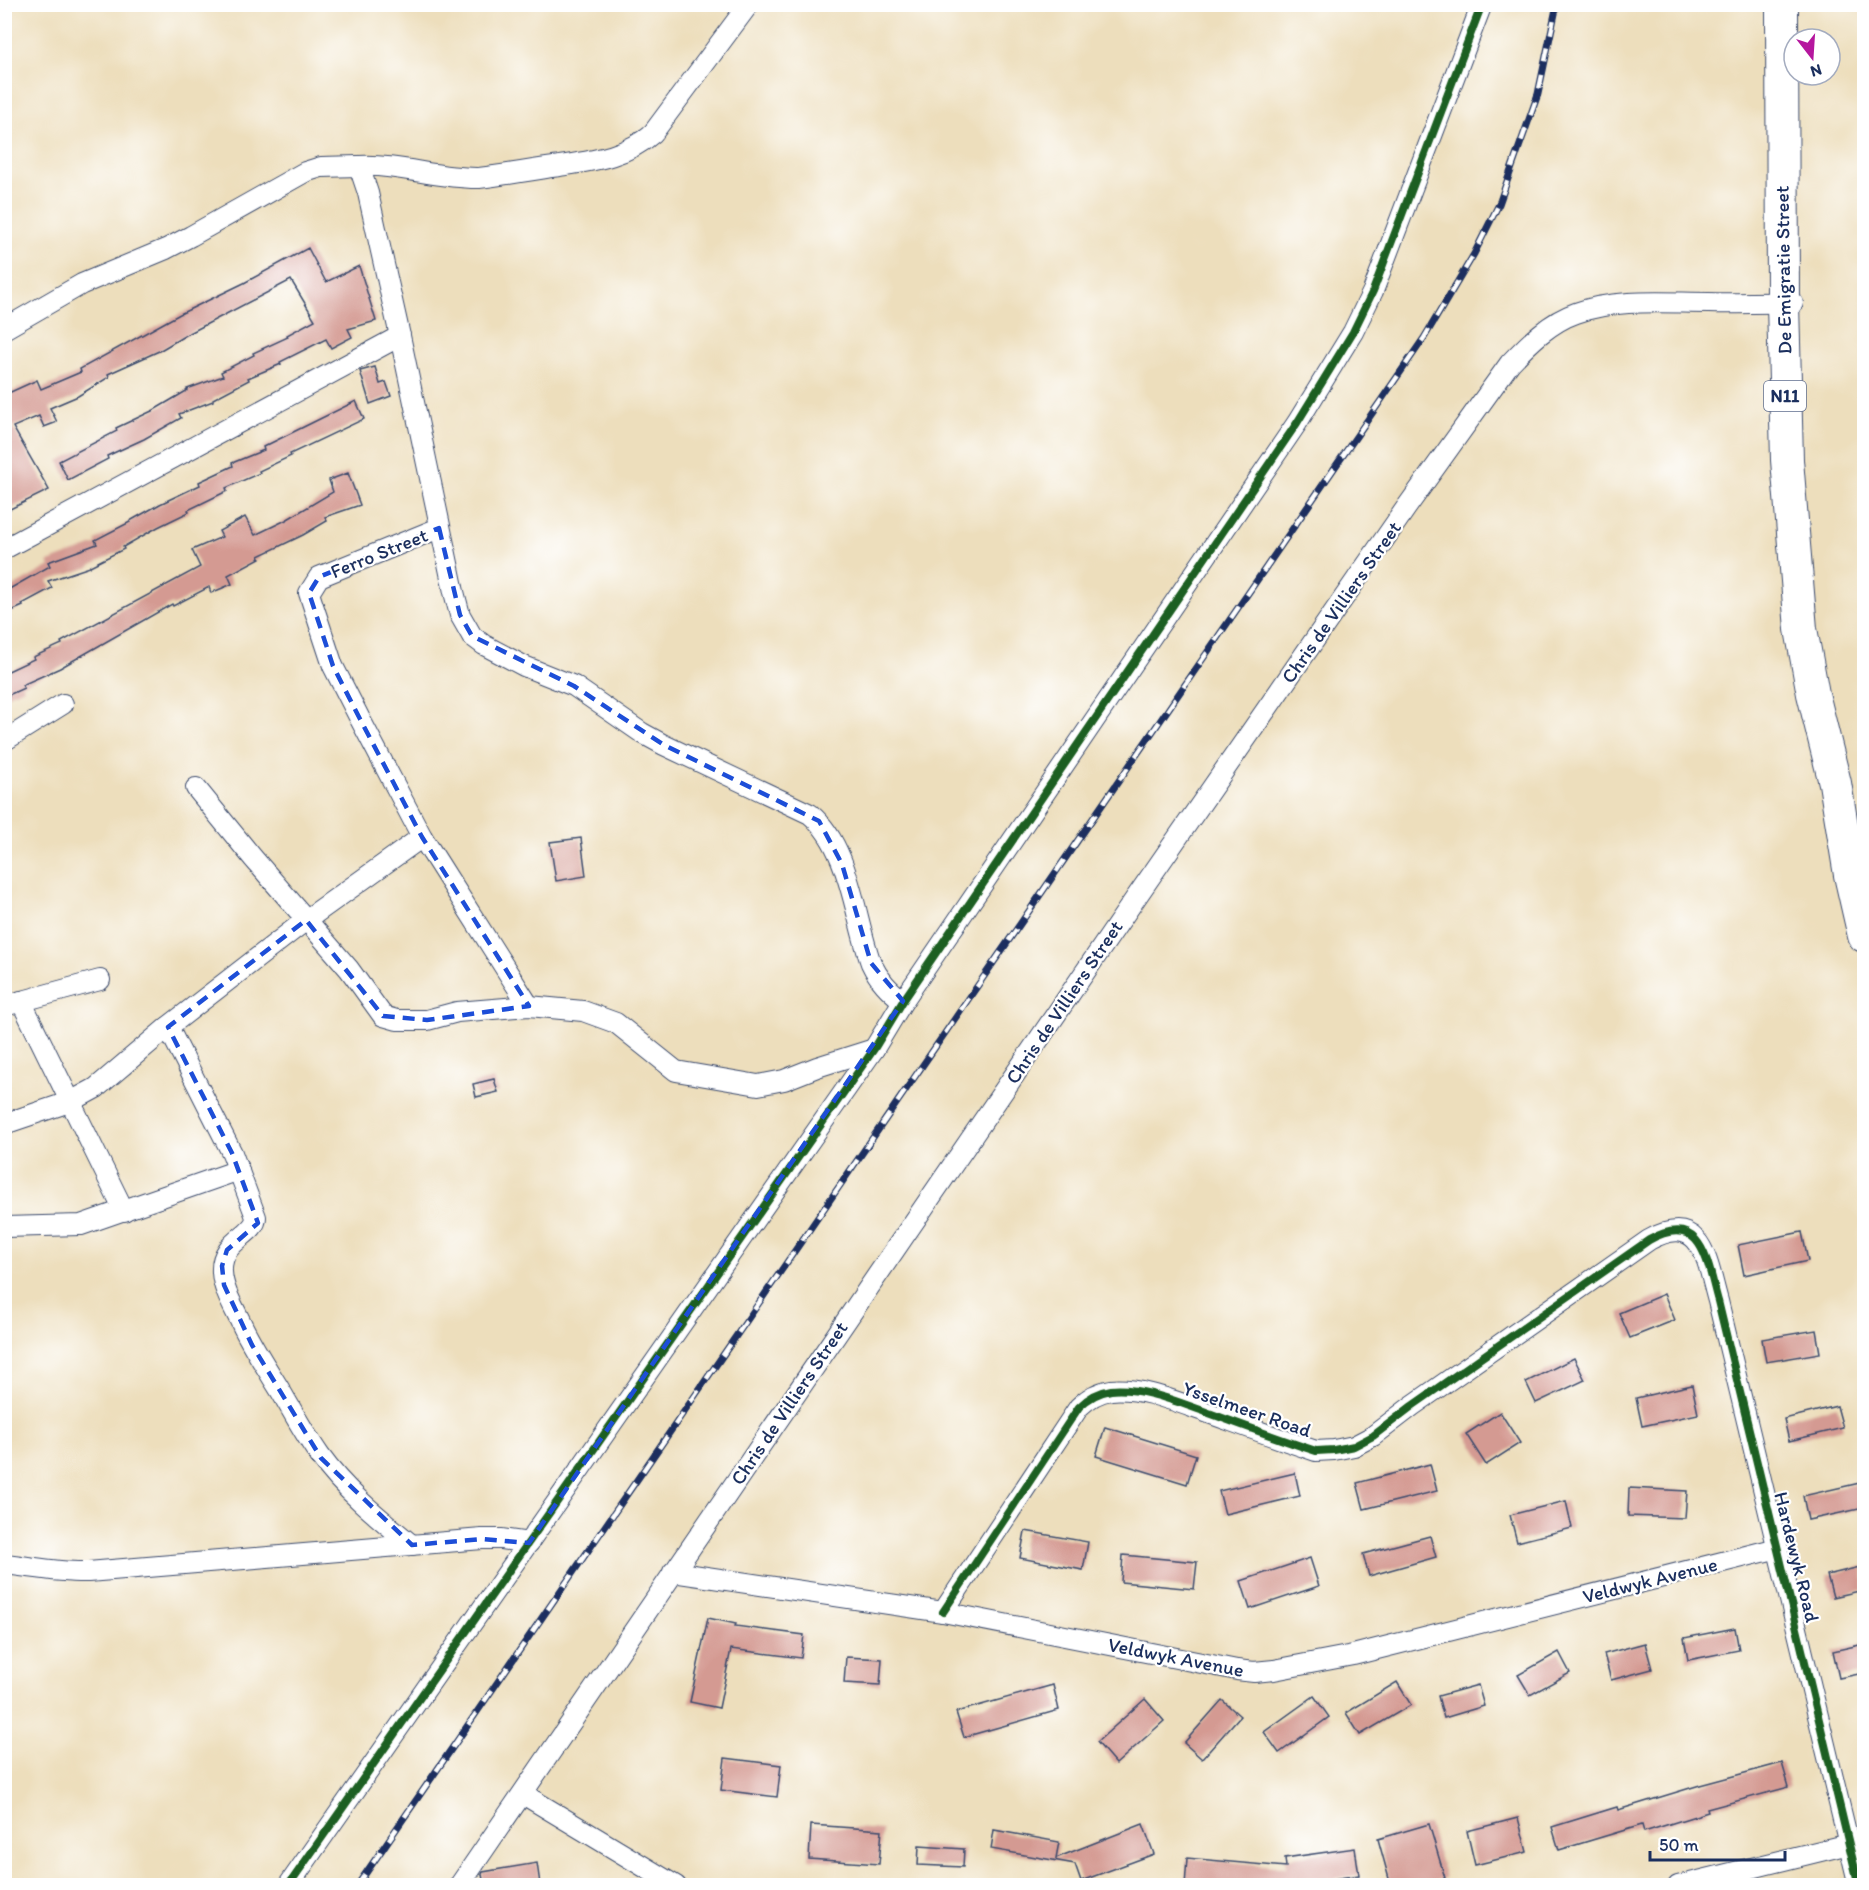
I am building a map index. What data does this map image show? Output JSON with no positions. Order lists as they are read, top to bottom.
{
  "streets": {
    "highway": ["De Emigratie Street", "N11"],
    "street": [
      "Ferro Street",
      "Chris de Villiers Street",
      "Ysselmeer Road",
      "Hardewyk Road",
      "Veldwyk Avenue"
    ]
  },
  "crossings": [
    ["De Emigratie Street", "Chris de Villiers Street"],
    ["Chris de Villiers Street", "Veldwyk Avenue"],
    ["Ysselmeer Road", "Hardewyk Road"],
    ["Ysselmeer Road", "Veldwyk Avenue"],
    ["Hardewyk Road", "Veldwyk Avenue"]
  ],
  "scale_bar": "50 m",
  "north": "bottom"
}
